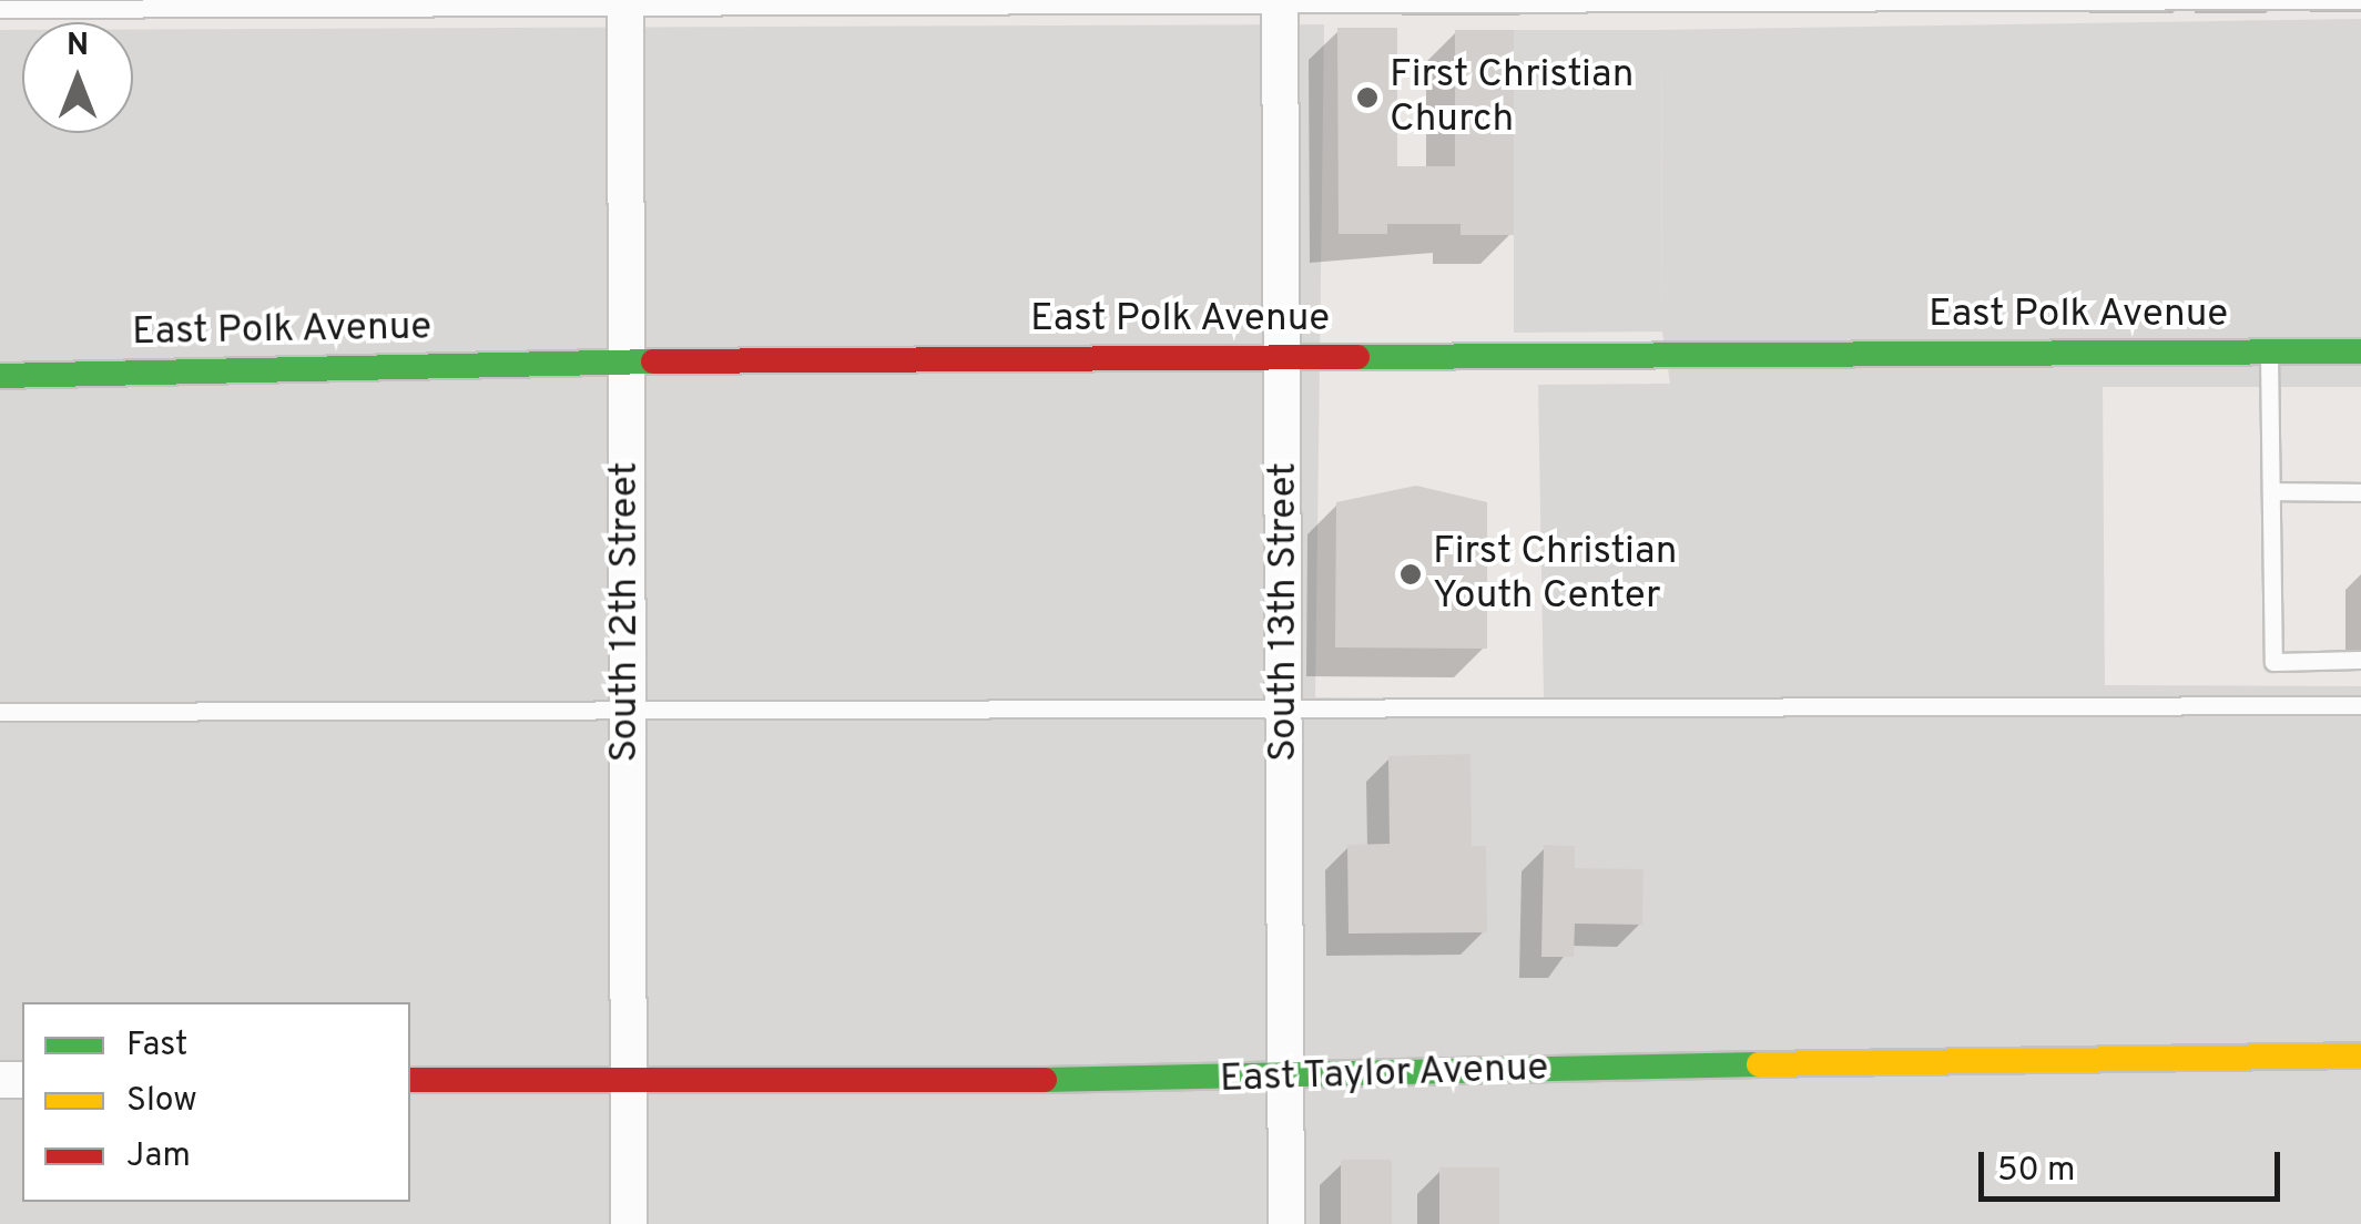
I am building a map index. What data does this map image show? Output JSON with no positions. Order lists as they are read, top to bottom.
{
  "streets": {
    "street": [
      "East Polk Avenue",
      "South 12th Street",
      "South 13th Street",
      "East Taylor Avenue"
    ]
  },
  "crossings": [
    ["East Polk Avenue", "South 12th Street"],
    ["East Polk Avenue", "South 13th Street"],
    ["South 12th Street", "East Taylor Avenue"],
    ["South 13th Street", "East Taylor Avenue"]
  ],
  "places": ["First Christian Church", "First Christian Youth Center"],
  "legend": ["Fast", "Slow", "Jam"],
  "scale_bar": "50 m",
  "north": "top"
}
